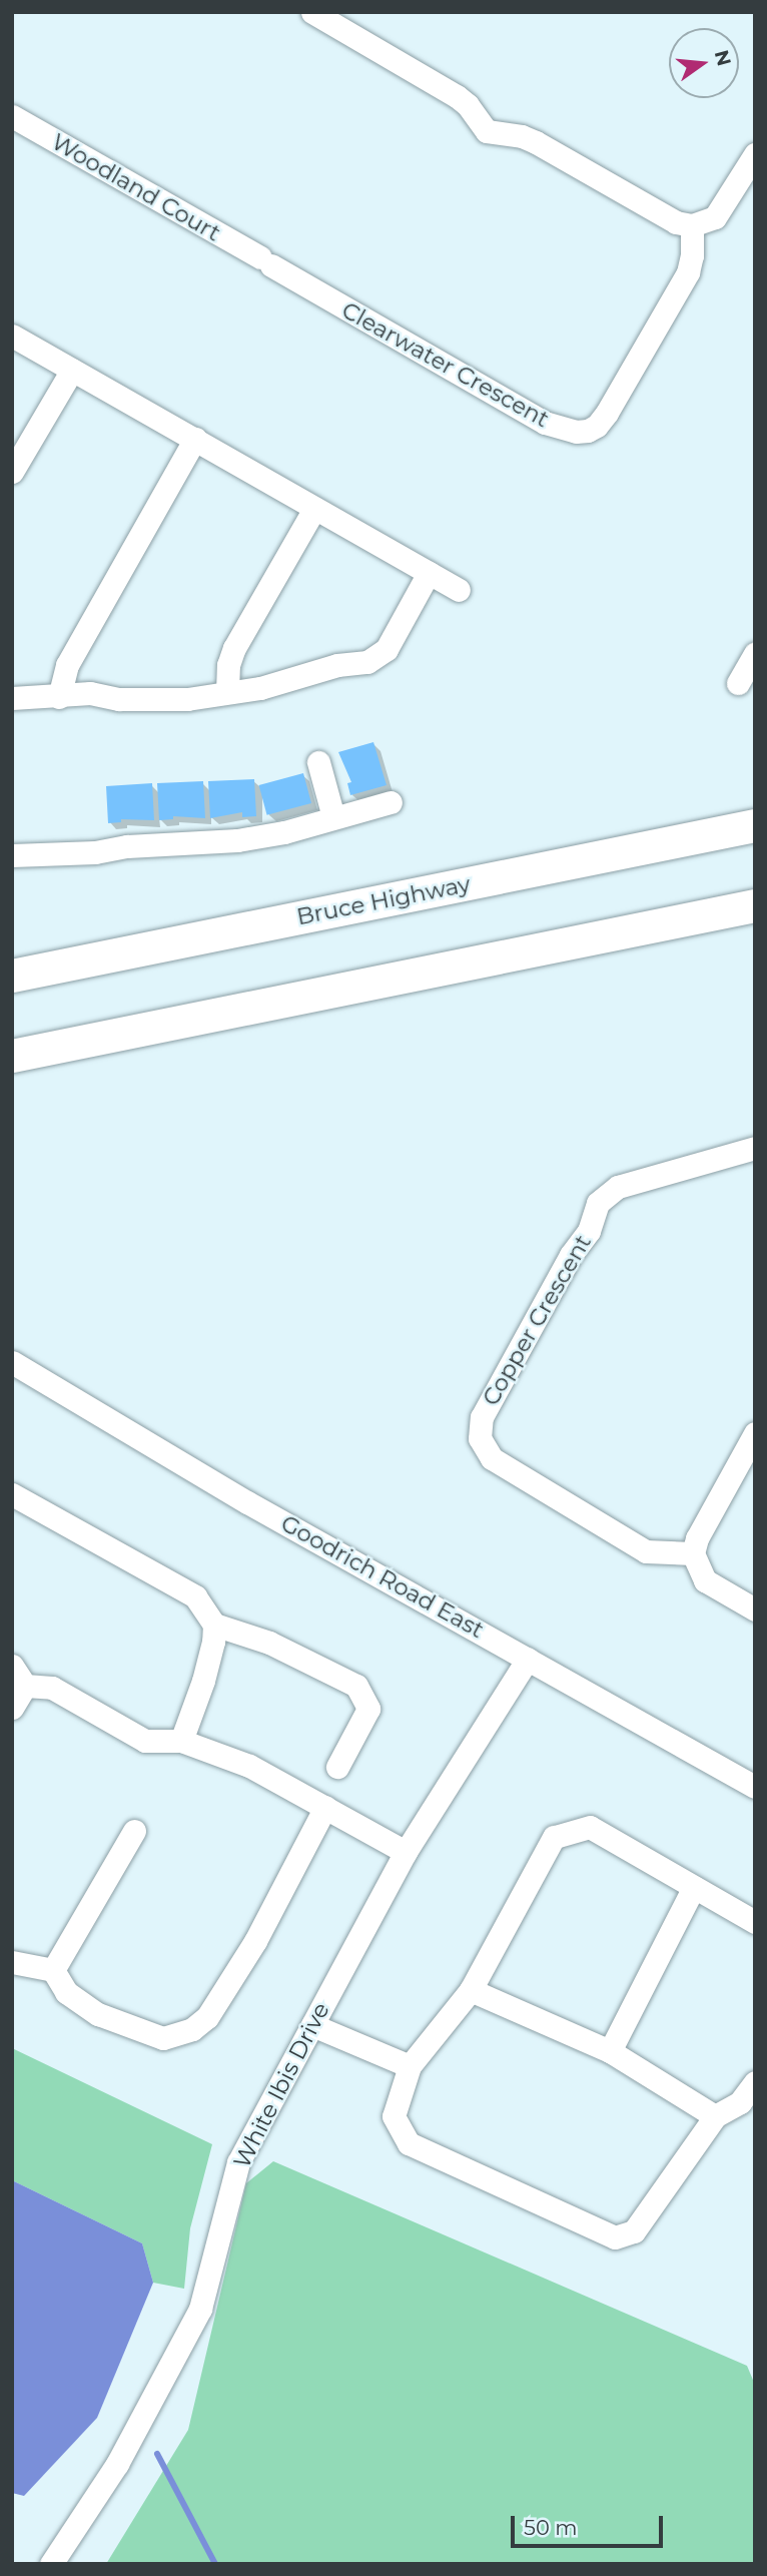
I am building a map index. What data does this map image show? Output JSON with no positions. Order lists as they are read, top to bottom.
{
  "streets": {
    "highway": ["Bruce Highway"],
    "street": [
      "Woodland Court",
      "Clearwater Crescent",
      "Copper Crescent",
      "Goodrich Road East",
      "White Ibis Drive"
    ]
  },
  "crossings": [
    ["Woodland Court", "Clearwater Crescent"],
    ["Goodrich Road East", "White Ibis Drive"]
  ],
  "scale_bar": "50 m",
  "north": "right"
}
